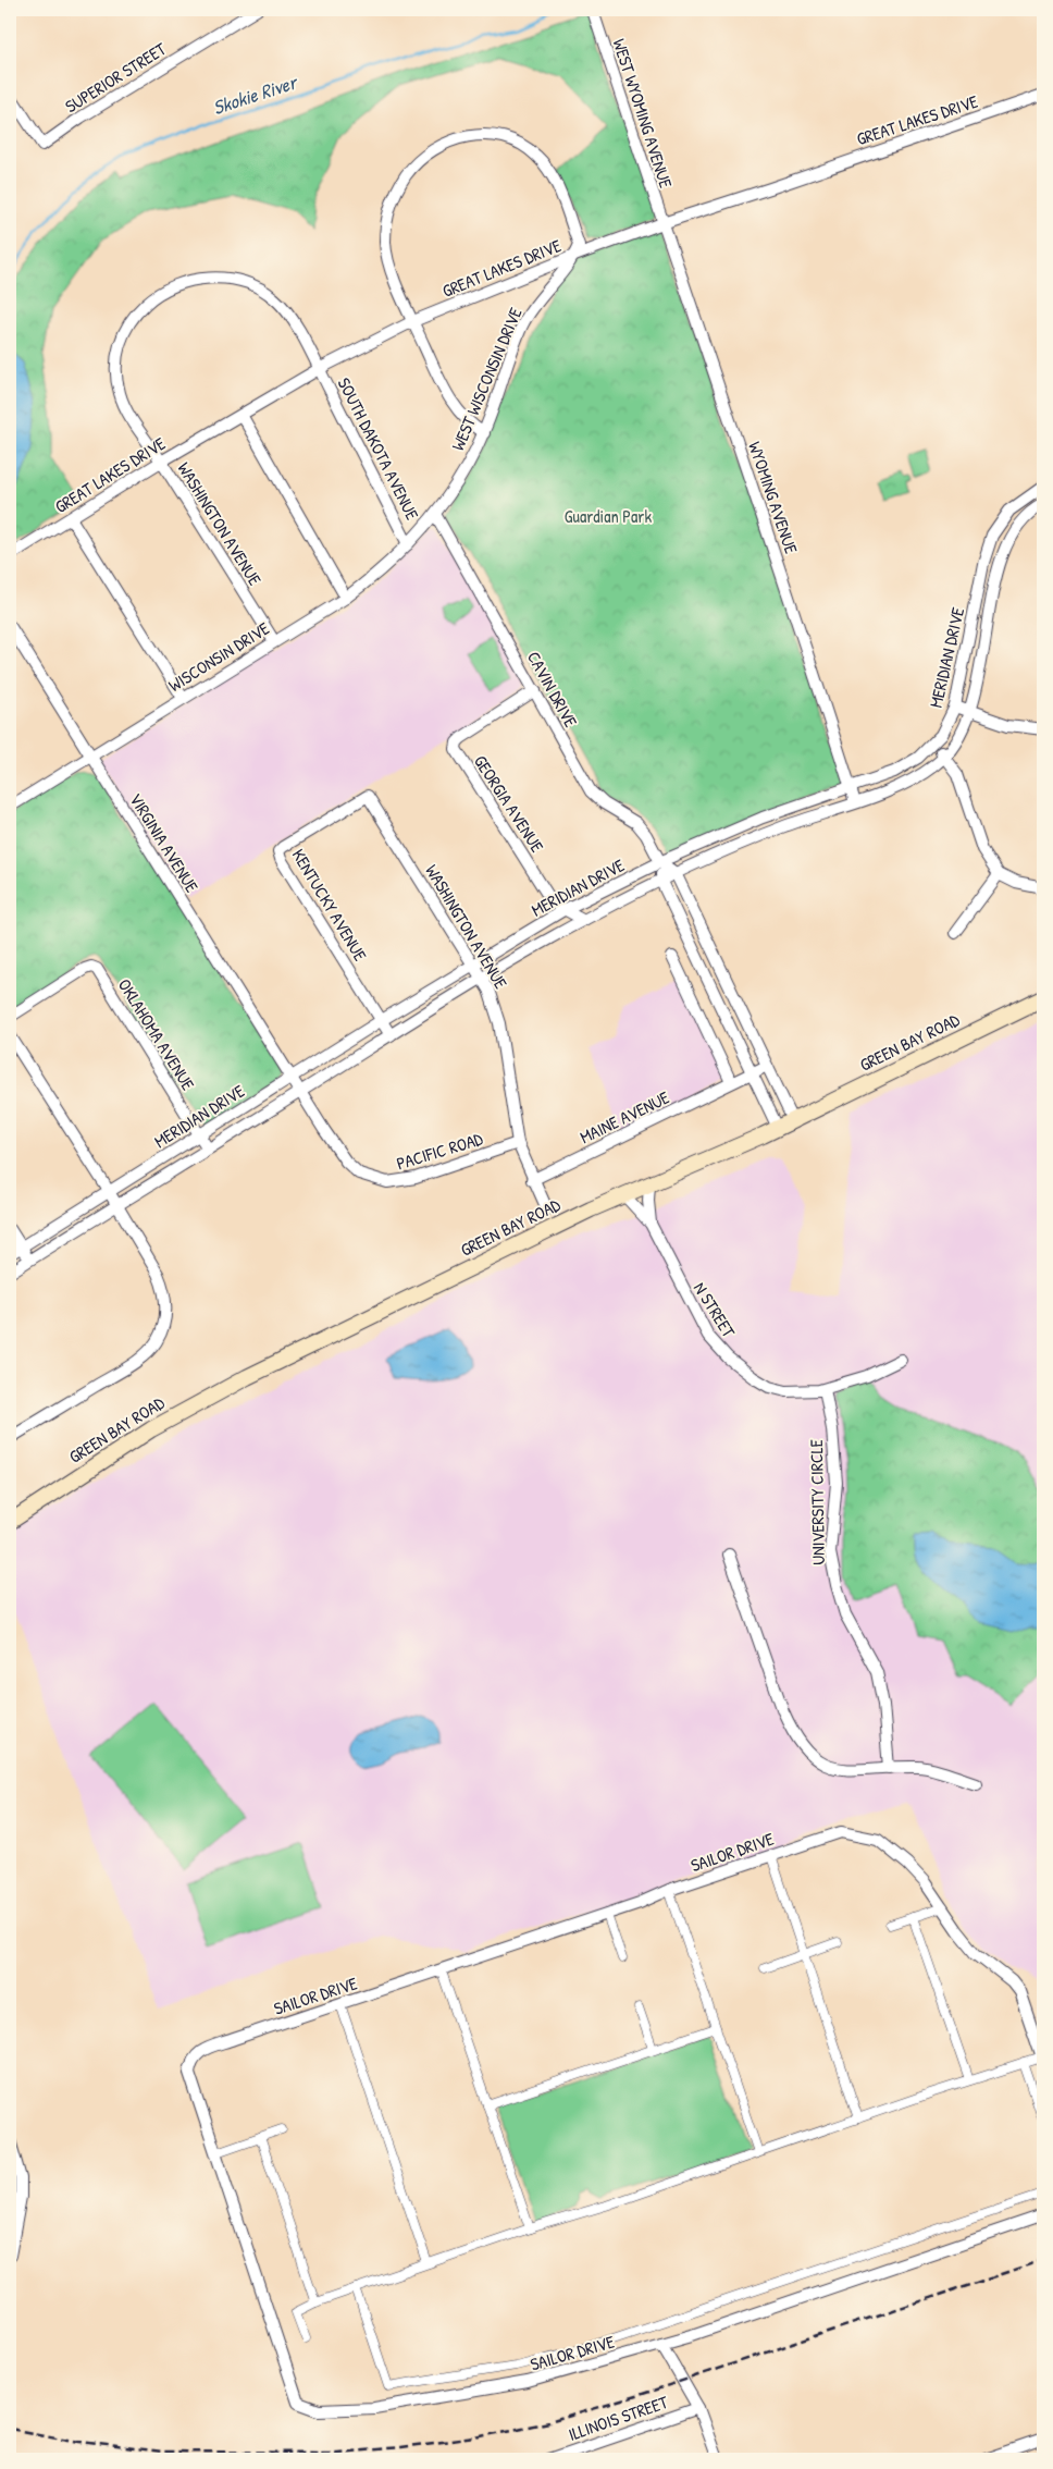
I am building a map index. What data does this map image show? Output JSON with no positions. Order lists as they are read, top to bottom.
{
  "streets": {
    "main road": ["GREEN BAY ROAD"],
    "street": [
      "SUPERIOR STREET",
      "WEST WYOMING AVENUE",
      "GREAT LAKES DRIVE",
      "WEST WISCONSIN DRIVE",
      "SOUTH DAKOTA AVENUE",
      "WYOMING AVENUE",
      "WASHINGTON AVENUE",
      "WISCONSIN DRIVE",
      "MERIDIAN DRIVE",
      "CAVIN DRIVE",
      "GEORGIA AVENUE",
      "VIRGINIA AVENUE",
      "KENTUCKY AVENUE",
      "OKLAHOMA AVENUE",
      "MAINE AVENUE",
      "PACIFIC ROAD",
      "N STREET",
      "UNIVERSITY CIRCLE",
      "SAILOR DRIVE",
      "ILLINOIS STREET"
    ]
  },
  "crossings": [
    ["WEST WYOMING AVENUE", "GREAT LAKES DRIVE"],
    ["WEST WYOMING AVENUE", "WYOMING AVENUE"],
    ["GREAT LAKES DRIVE", "WEST WISCONSIN DRIVE"],
    ["GREAT LAKES DRIVE", "SOUTH DAKOTA AVENUE"],
    ["GREAT LAKES DRIVE", "WYOMING AVENUE"],
    ["GREAT LAKES DRIVE", "WASHINGTON AVENUE"],
    ["WEST WISCONSIN DRIVE", "SOUTH DAKOTA AVENUE"],
    ["WEST WISCONSIN DRIVE", "WISCONSIN DRIVE"],
    ["WEST WISCONSIN DRIVE", "CAVIN DRIVE"],
    ["SOUTH DAKOTA AVENUE", "WASHINGTON AVENUE"],
    ["WYOMING AVENUE", "MERIDIAN DRIVE"],
    ["WASHINGTON AVENUE", "WISCONSIN DRIVE"],
    ["WASHINGTON AVENUE", "MERIDIAN DRIVE"],
    ["WASHINGTON AVENUE", "KENTUCKY AVENUE"],
    ["WASHINGTON AVENUE", "MAINE AVENUE"],
    ["WASHINGTON AVENUE", "PACIFIC ROAD"],
    ["WISCONSIN DRIVE", "VIRGINIA AVENUE"],
    ["MERIDIAN DRIVE", "CAVIN DRIVE"],
    ["MERIDIAN DRIVE", "GEORGIA AVENUE"],
    ["MERIDIAN DRIVE", "VIRGINIA AVENUE"],
    ["MERIDIAN DRIVE", "KENTUCKY AVENUE"],
    ["MERIDIAN DRIVE", "OKLAHOMA AVENUE"],
    ["MERIDIAN DRIVE", "PACIFIC ROAD"],
    ["CAVIN DRIVE", "GEORGIA AVENUE"],
    ["CAVIN DRIVE", "GREEN BAY ROAD"],
    ["CAVIN DRIVE", "MAINE AVENUE"],
    ["VIRGINIA AVENUE", "PACIFIC ROAD"],
    ["GREEN BAY ROAD", "N STREET"],
    ["N STREET", "UNIVERSITY CIRCLE"]
  ],
  "water": ["Skokie River"],
  "parks": ["Guardian Park"]
}
